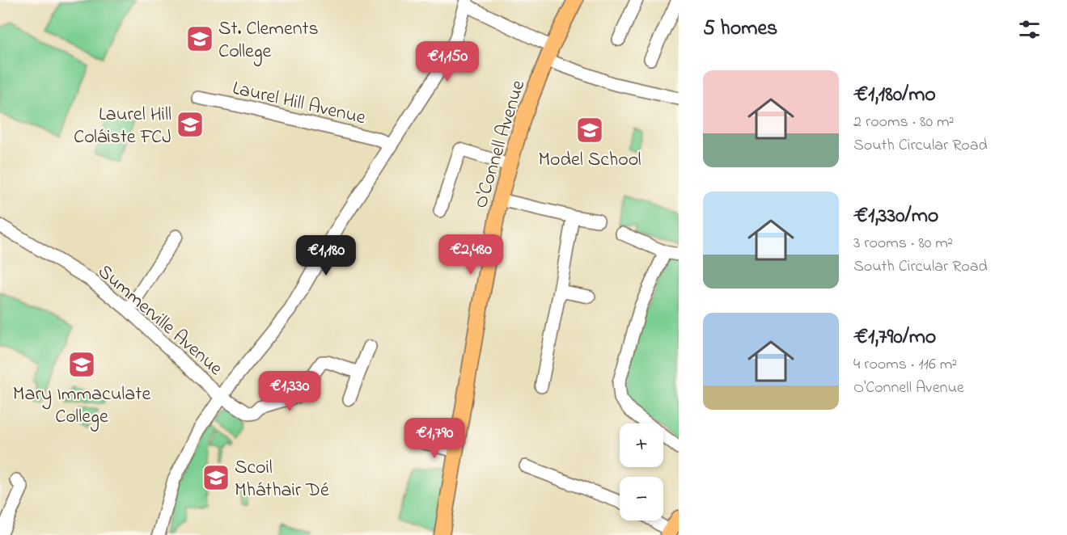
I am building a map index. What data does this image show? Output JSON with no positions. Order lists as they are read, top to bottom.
{
  "streets": {
    "main road": ["O'Connell Avenue"],
    "street": ["Laurel Hill Avenue", "Summerville Avenue"]
  },
  "places": {
    "school or university": [
      "St. Clements College",
      "Laurel Hill Coláiste FCJ",
      "Model School",
      "Mary Immaculate College",
      "Scoil Mháthair Dé"
    ]
  },
  "page": {
    "heading": "5 homes",
    "price": [
      "€1,150",
      "€2,480",
      "€1,180",
      "€1,330",
      "€1,790"
    ],
    "list": [
      {
        "name": "€1,180/mo",
        "note": "2 rooms · 80 m² · South Circular Road"
      },
      {
        "name": "€1,330/mo",
        "note": "3 rooms · 80 m² · South Circular Road"
      },
      {
        "name": "€1,790/mo",
        "note": "4 rooms · 116 m² · O'Connell Avenue"
      }
    ],
    "map_buttons": ["+", "−"]
  }
}
